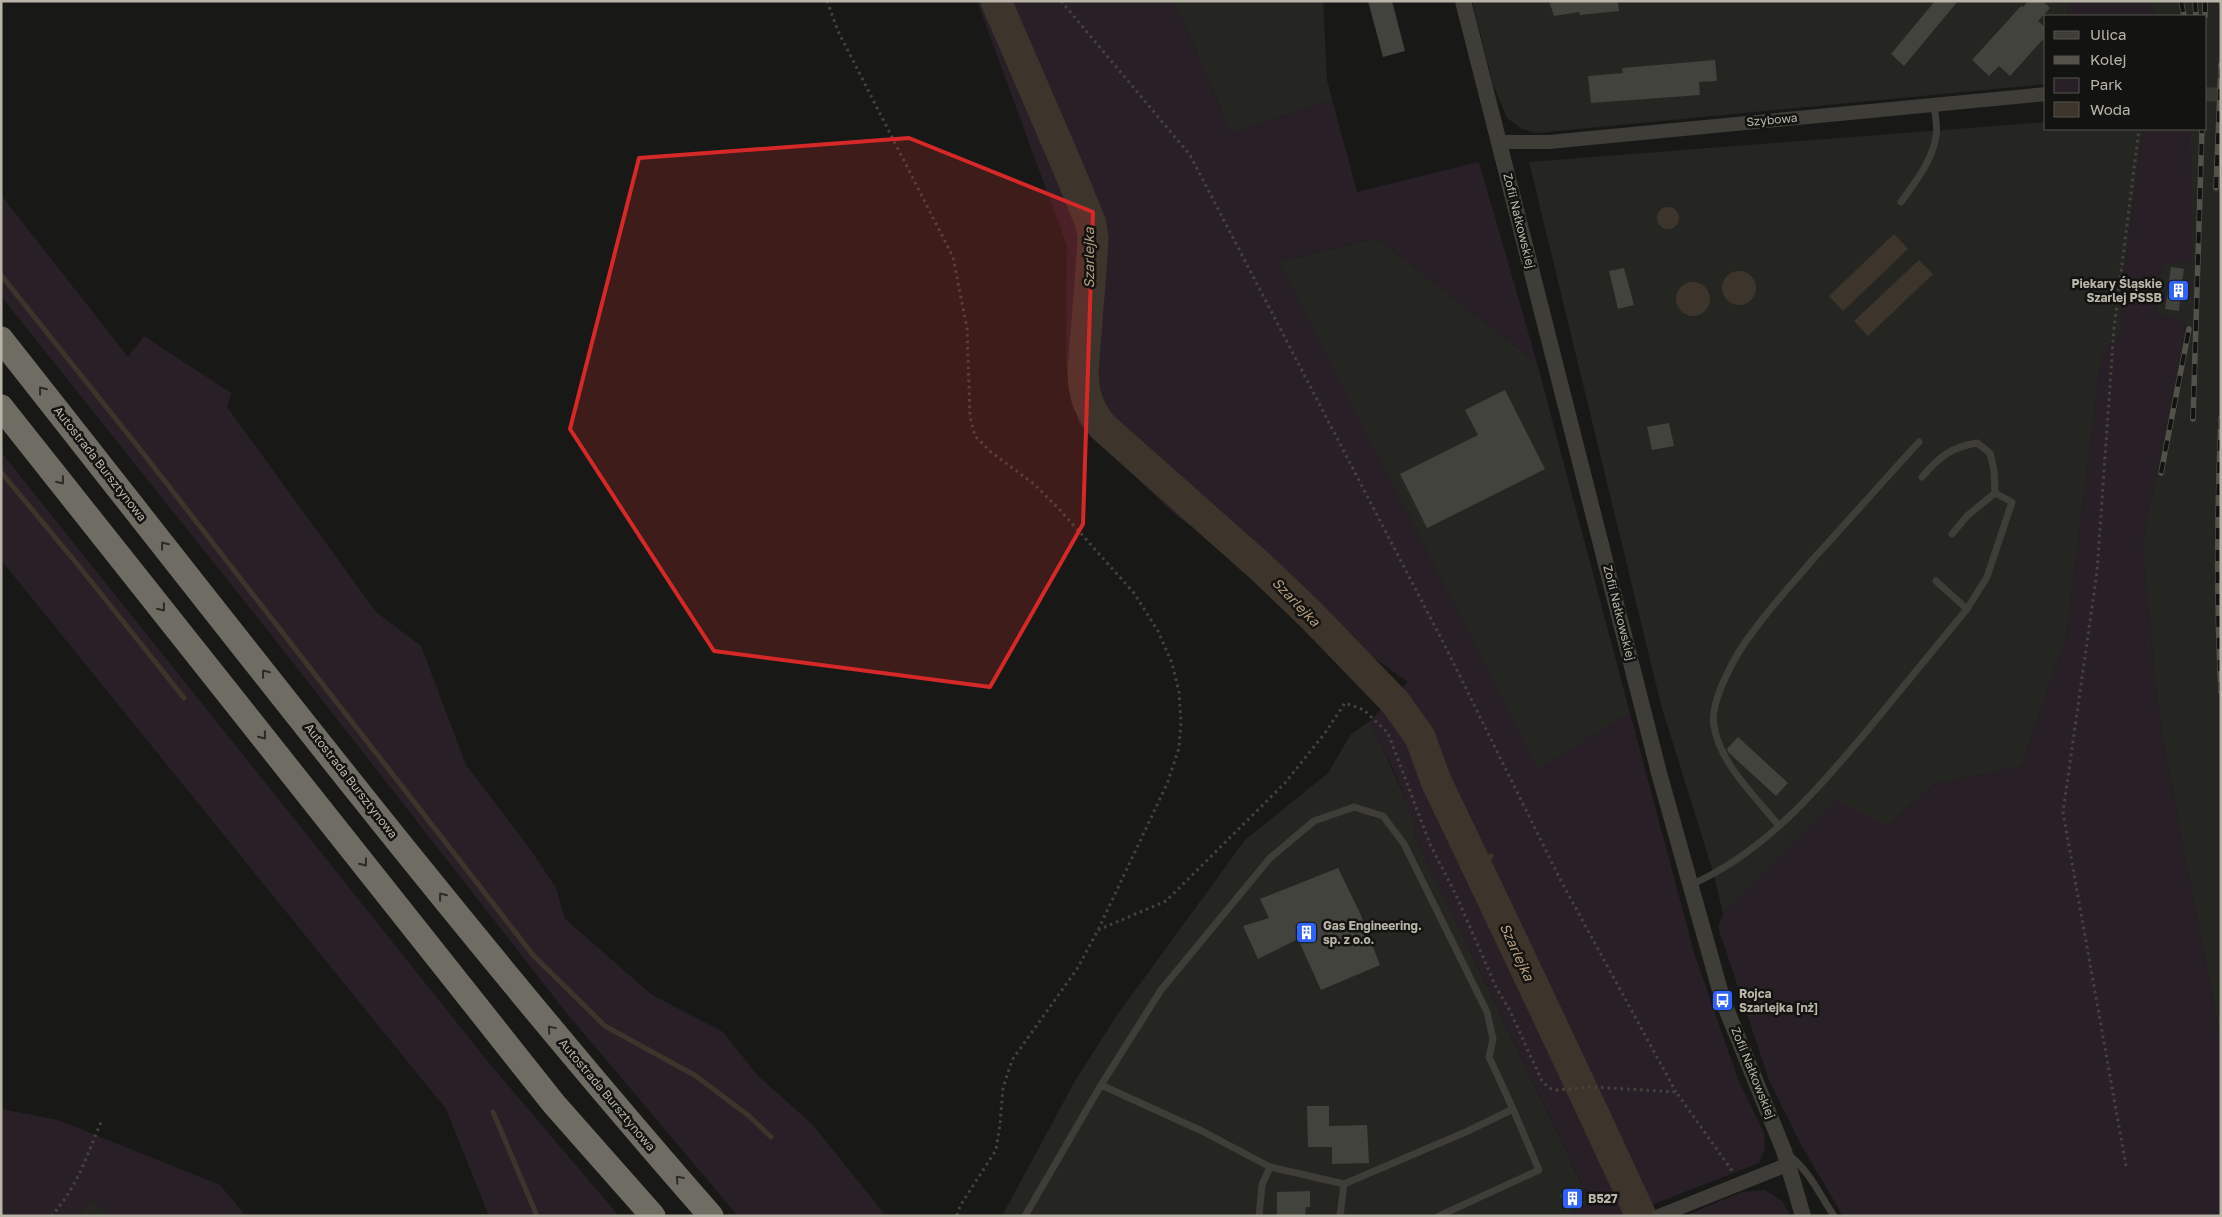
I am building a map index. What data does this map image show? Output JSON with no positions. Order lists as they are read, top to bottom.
{
  "streets": {
    "highway": ["Autostrada Bursztynowa"],
    "street": ["Szybowa", "Zofii Nałkowskiej"]
  },
  "crossings": [
    ["Szybowa", "Zofii Nałkowskiej"]
  ],
  "water": ["Szarlejka"],
  "places": {
    "building": ["Piekary Śląskie Szarlej PSSB", "Gas Engineering. sp. z o.o.", "B527"],
    "bus stop": ["Rojca Szarlejka [nż]"]
  },
  "legend": [
    "Ulica",
    "Kolej",
    "Park",
    "Woda"
  ]
}
